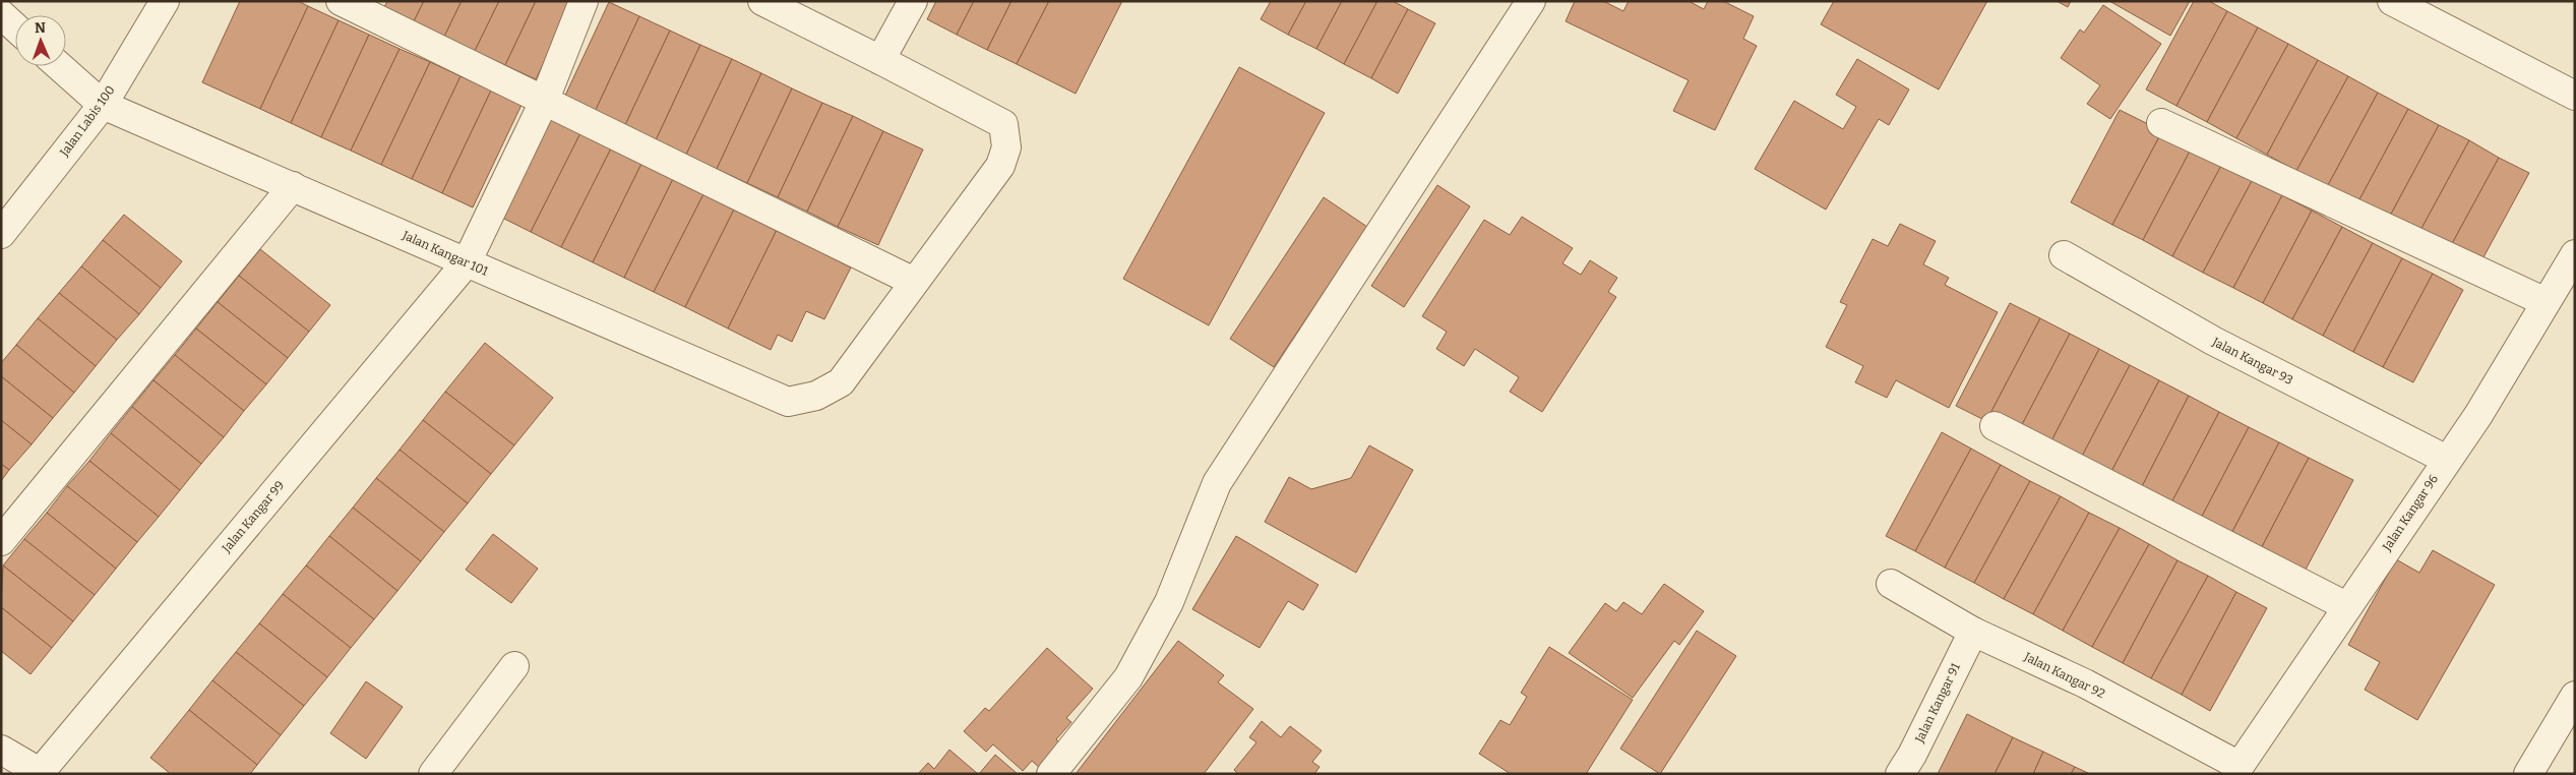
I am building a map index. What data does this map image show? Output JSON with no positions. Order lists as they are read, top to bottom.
{
  "streets": {
    "street": [
      "Jalan Labis 100",
      "Jalan Kangar 101",
      "Jalan Kangar 93",
      "Jalan Kangar 96",
      "Jalan Kangar 99",
      "Jalan Kangar 92",
      "Jalan Kangar 91"
    ]
  },
  "crossings": [
    ["Jalan Labis 100", "Jalan Kangar 101"],
    ["Jalan Kangar 101", "Jalan Kangar 99"],
    ["Jalan Kangar 93", "Jalan Kangar 96"],
    ["Jalan Kangar 96", "Jalan Kangar 92"],
    ["Jalan Kangar 92", "Jalan Kangar 91"]
  ],
  "north": "top"
}
